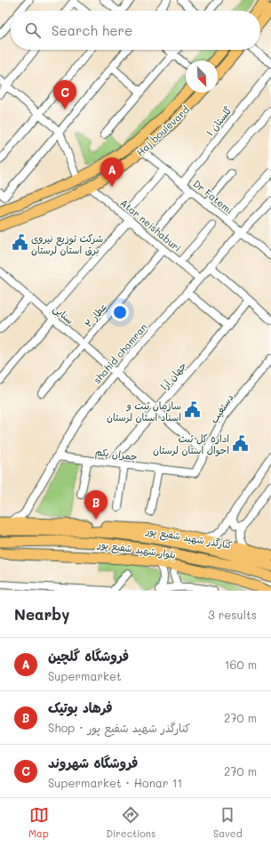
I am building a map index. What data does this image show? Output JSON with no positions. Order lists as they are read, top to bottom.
{
  "streets": {
    "main road": ["Haj boulevard", "کنارگذر شهید شفیع پور", "بلوار شهید شفیع پور"],
    "street": [
      "گلستان ۱",
      "Dr Fatemi",
      "Atar neishaburi",
      "سنایی",
      "عطار ۲",
      "shahid chamran",
      "جهان آرا",
      "دستغیب",
      "چمران یکم"
    ]
  },
  "crossings": [
    ["گلستان ۱", "Dr Fatemi"],
    ["Haj boulevard", "Dr Fatemi"],
    ["Haj boulevard", "Atar neishaburi"],
    ["Dr Fatemi", "shahid chamran"],
    ["Atar neishaburi", "عطار ۲"],
    ["Atar neishaburi", "shahid chamran"],
    ["سنایی", "عطار ۲"],
    ["سنایی", "shahid chamran"],
    ["سنایی", "جهان آرا"],
    ["سنایی", "دستغیب"],
    ["shahid chamran", "چمران یکم"],
    ["shahid chamran", "کنارگذر شهید شفیع پور"],
    ["جهان آرا", "چمران یکم"],
    ["دستغیب", "چمران یکم"]
  ],
  "places": {
    "public building": ["شرکت توزیع نیروی برق استان لرستان", "سازمان ثبت و اسناد استان لرستان", "اداره کل ثبت احوال استان لرستان"]
  },
  "north": "bottom right",
  "page": {
    "search": "Search here",
    "pins": ["C", "A", "B"],
    "heading": ["Nearby", "3 results"],
    "list": [
      {
        "mark": "A",
        "name": "فروشگاه گلچین",
        "note": "Supermarket",
        "value": "160 m"
      },
      {
        "mark": "B",
        "name": "فرهاد بوتیک",
        "note": "Shop · کنارگذر شهید شفیع پور",
        "value": "270 m"
      },
      {
        "mark": "C",
        "name": "فروشگاه شهروند",
        "note": "Supermarket · Honar 11",
        "value": "270 m"
      }
    ],
    "nav": ["Map", "Directions", "Saved"]
  }
}
